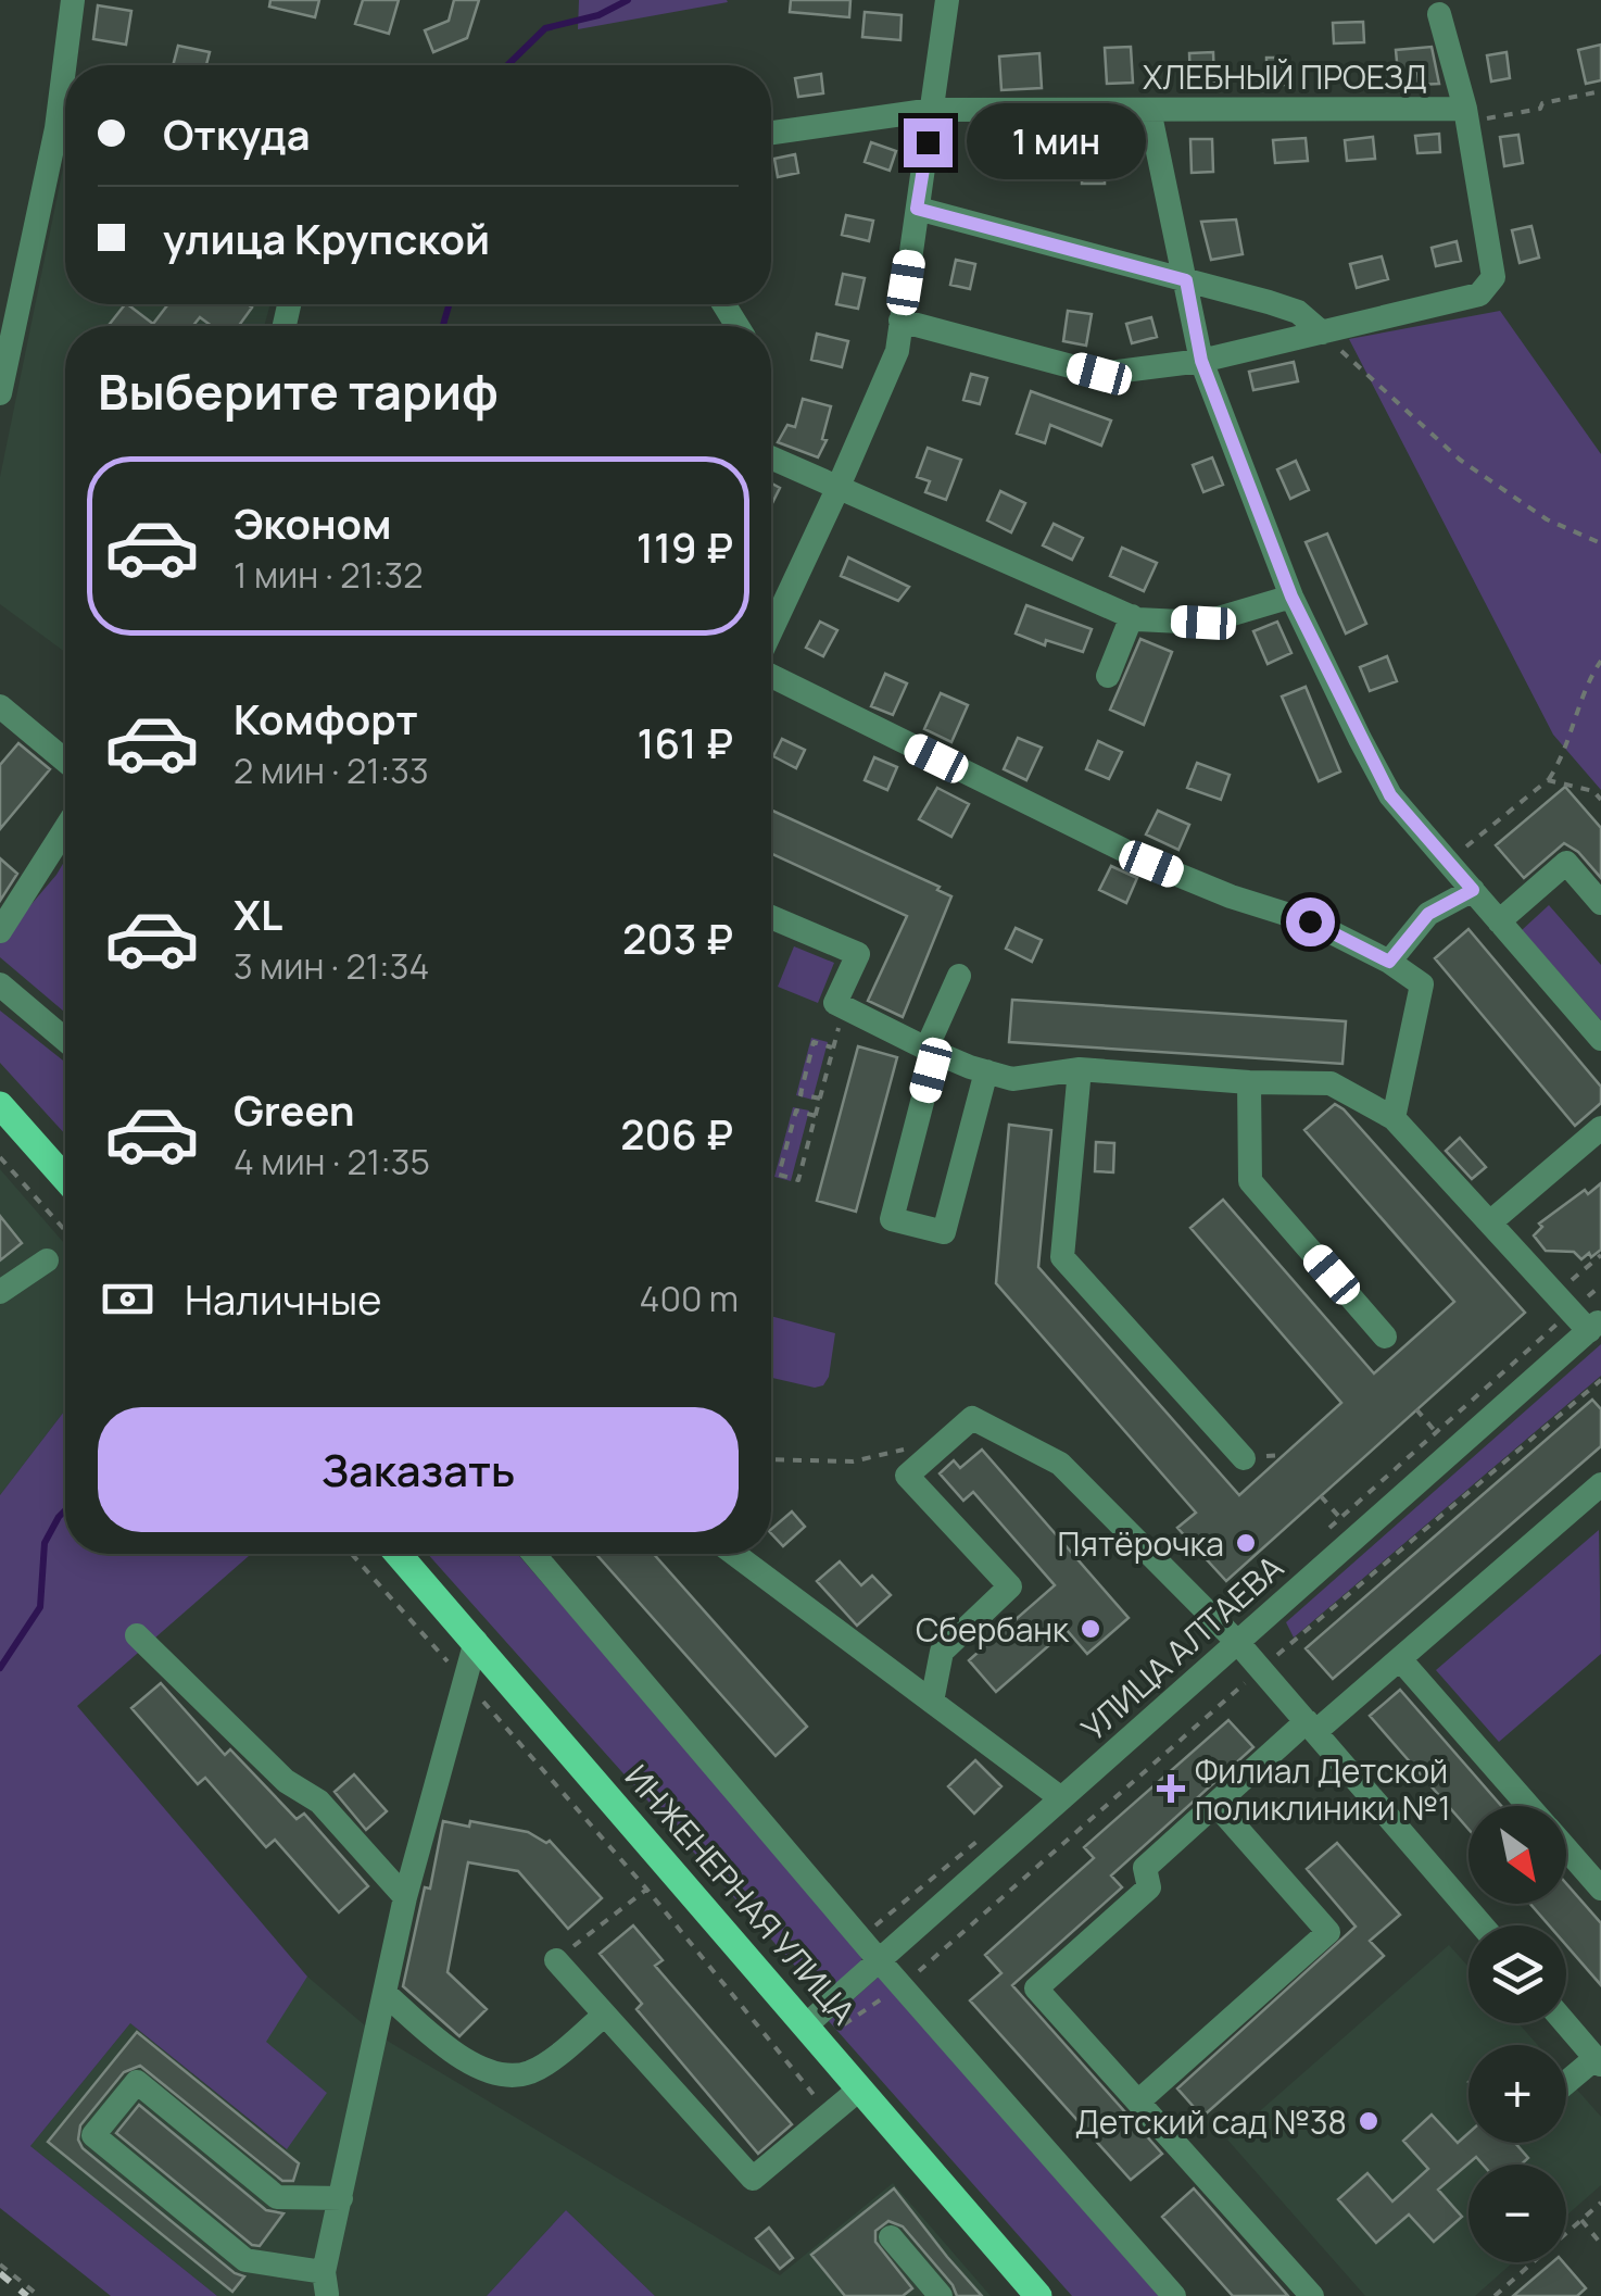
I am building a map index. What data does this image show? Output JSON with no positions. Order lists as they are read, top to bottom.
{
  "streets": {
    "main road": ["ИНЖЕНЕРНАЯ УЛИЦА"],
    "street": ["ХЛЕБНЫЙ ПРОЕЗД", "УЛИЦА АЛТАЕВА"]
  },
  "crossings": [
    ["УЛИЦА АЛТАЕВА", "ИНЖЕНЕРНАЯ УЛИЦА"]
  ],
  "places": {
    "other": ["Пятёрочка", "Сбербанк", "Детский сад №38"],
    "health": ["Филиал Детской поликлиники №1"]
  },
  "north": "bottom right",
  "page": {
    "banner": ["Откуда", "улица Крупской"],
    "bubble": "1 мин",
    "heading": "Выберите тариф",
    "list": [
      {
        "name": "Эконом",
        "note": "1 мин · 21:32",
        "value": "119 ₽"
      },
      {
        "name": "Комфорт",
        "note": "2 мин · 21:33",
        "value": "161 ₽"
      },
      {
        "name": "XL",
        "note": "3 мин · 21:34",
        "value": "203 ₽"
      },
      {
        "name": "Green",
        "note": "4 мин · 21:35",
        "value": "206 ₽"
      }
    ],
    "pay": ["Наличные", "400 m"],
    "buttons": "Заказать",
    "map_buttons": ["+", "−"]
  }
}
